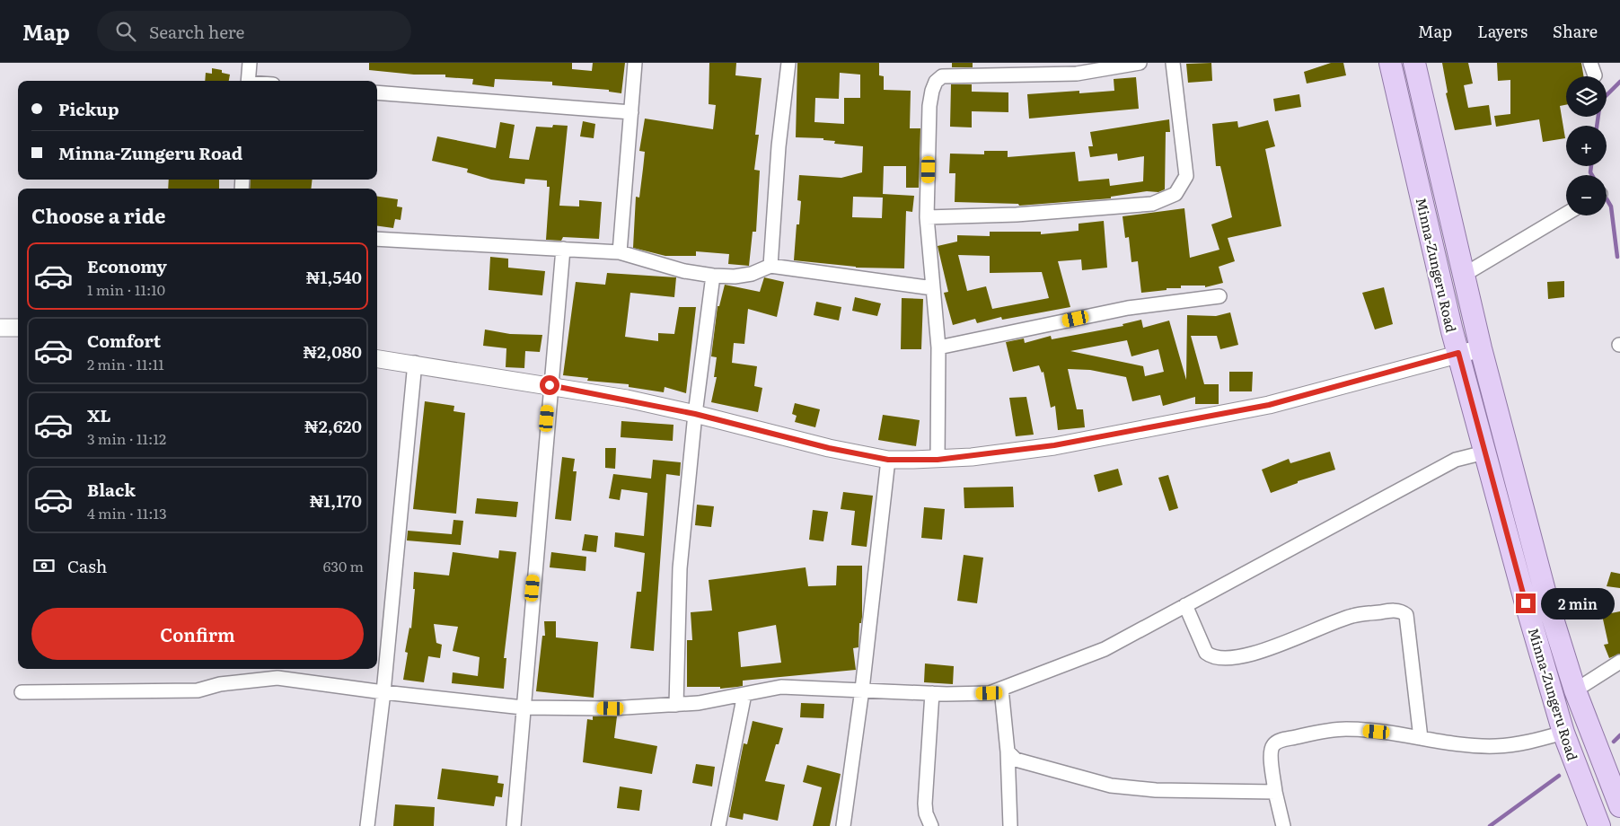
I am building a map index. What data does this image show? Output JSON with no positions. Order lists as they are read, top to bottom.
{
  "streets": {
    "main road": ["Minna-Zungeru Road"]
  },
  "page": {
    "header": "Map",
    "search": "Search here",
    "nav": ["Map", "Layers", "Share"],
    "map_buttons": ["+", "−"],
    "banner": ["Pickup", "Minna-Zungeru Road"],
    "heading": "Choose a ride",
    "list": [
      {
        "name": "Economy",
        "note": "1 min · 11:10",
        "value": "₦1,540"
      },
      {
        "name": "Comfort",
        "note": "2 min · 11:11",
        "value": "₦2,080"
      },
      {
        "name": "XL",
        "note": "3 min · 11:12",
        "value": "₦2,620"
      },
      {
        "name": "Black",
        "note": "4 min · 11:13",
        "value": "₦1,170"
      }
    ],
    "pay": ["Cash", "630 m"],
    "bubble": "2 min",
    "buttons": "Confirm"
  }
}
